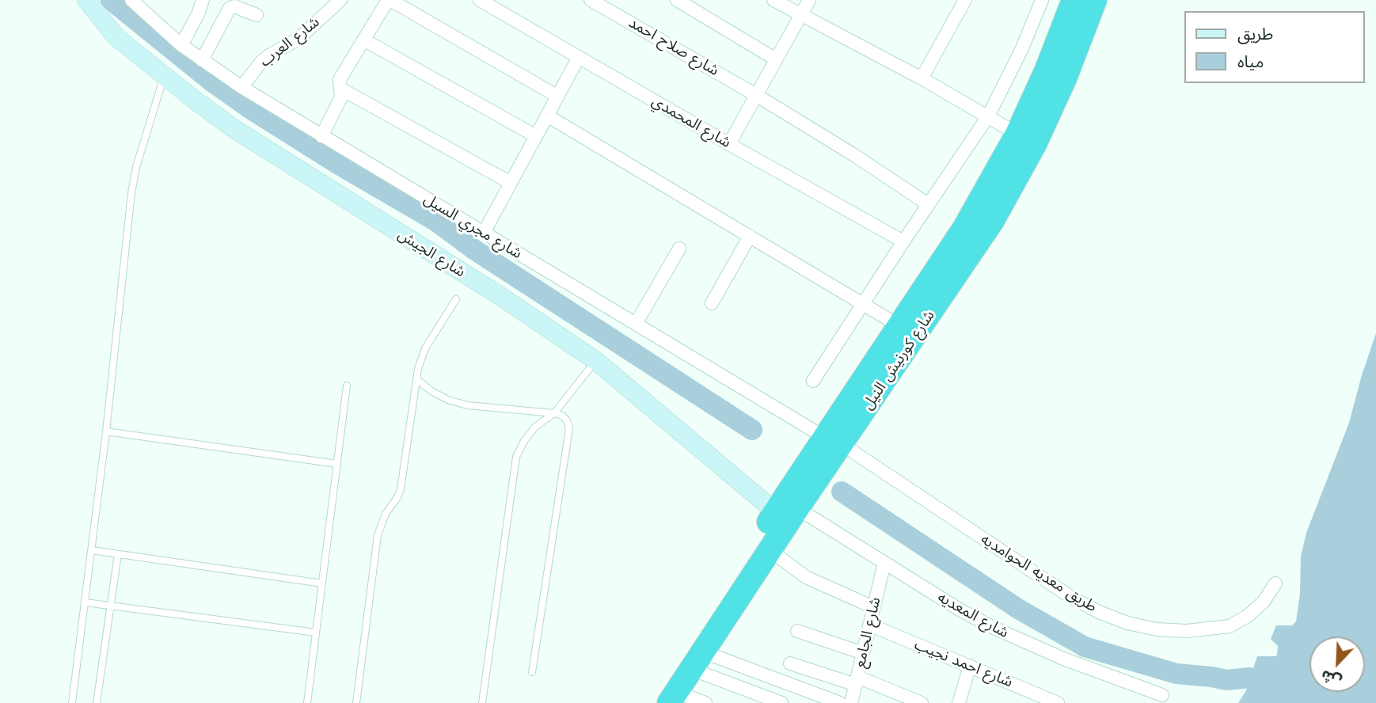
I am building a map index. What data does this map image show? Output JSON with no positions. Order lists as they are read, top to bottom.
{
  "streets": {
    "highway": ["شارع كورنيش النيل"],
    "street": [
      "شارع العرب",
      "شارع صلاح احمد",
      "شارع المحمدي",
      "شارع مجري السيل",
      "شارع الجيش",
      "طريق معديه الحوامديه",
      "شارع المعديه",
      "شارع الجامع",
      "شارع احمد نجيب"
    ]
  },
  "crossings": [
    ["شارع العرب", "شارع مجري السيل"],
    ["شارع مجري السيل", "شارع كورنيش النيل"],
    ["شارع مجري السيل", "طريق معديه الحوامديه"],
    ["شارع الجيش", "شارع كورنيش النيل"],
    ["شارع الجيش", "شارع المعديه"],
    ["شارع كورنيش النيل", "طريق معديه الحوامديه"],
    ["شارع كورنيش النيل", "شارع المعديه"],
    ["شارع المعديه", "شارع الجامع"],
    ["شارع الجامع", "شارع احمد نجيب"]
  ],
  "legend": ["طريق", "مياه"],
  "north": "bottom left"
}
